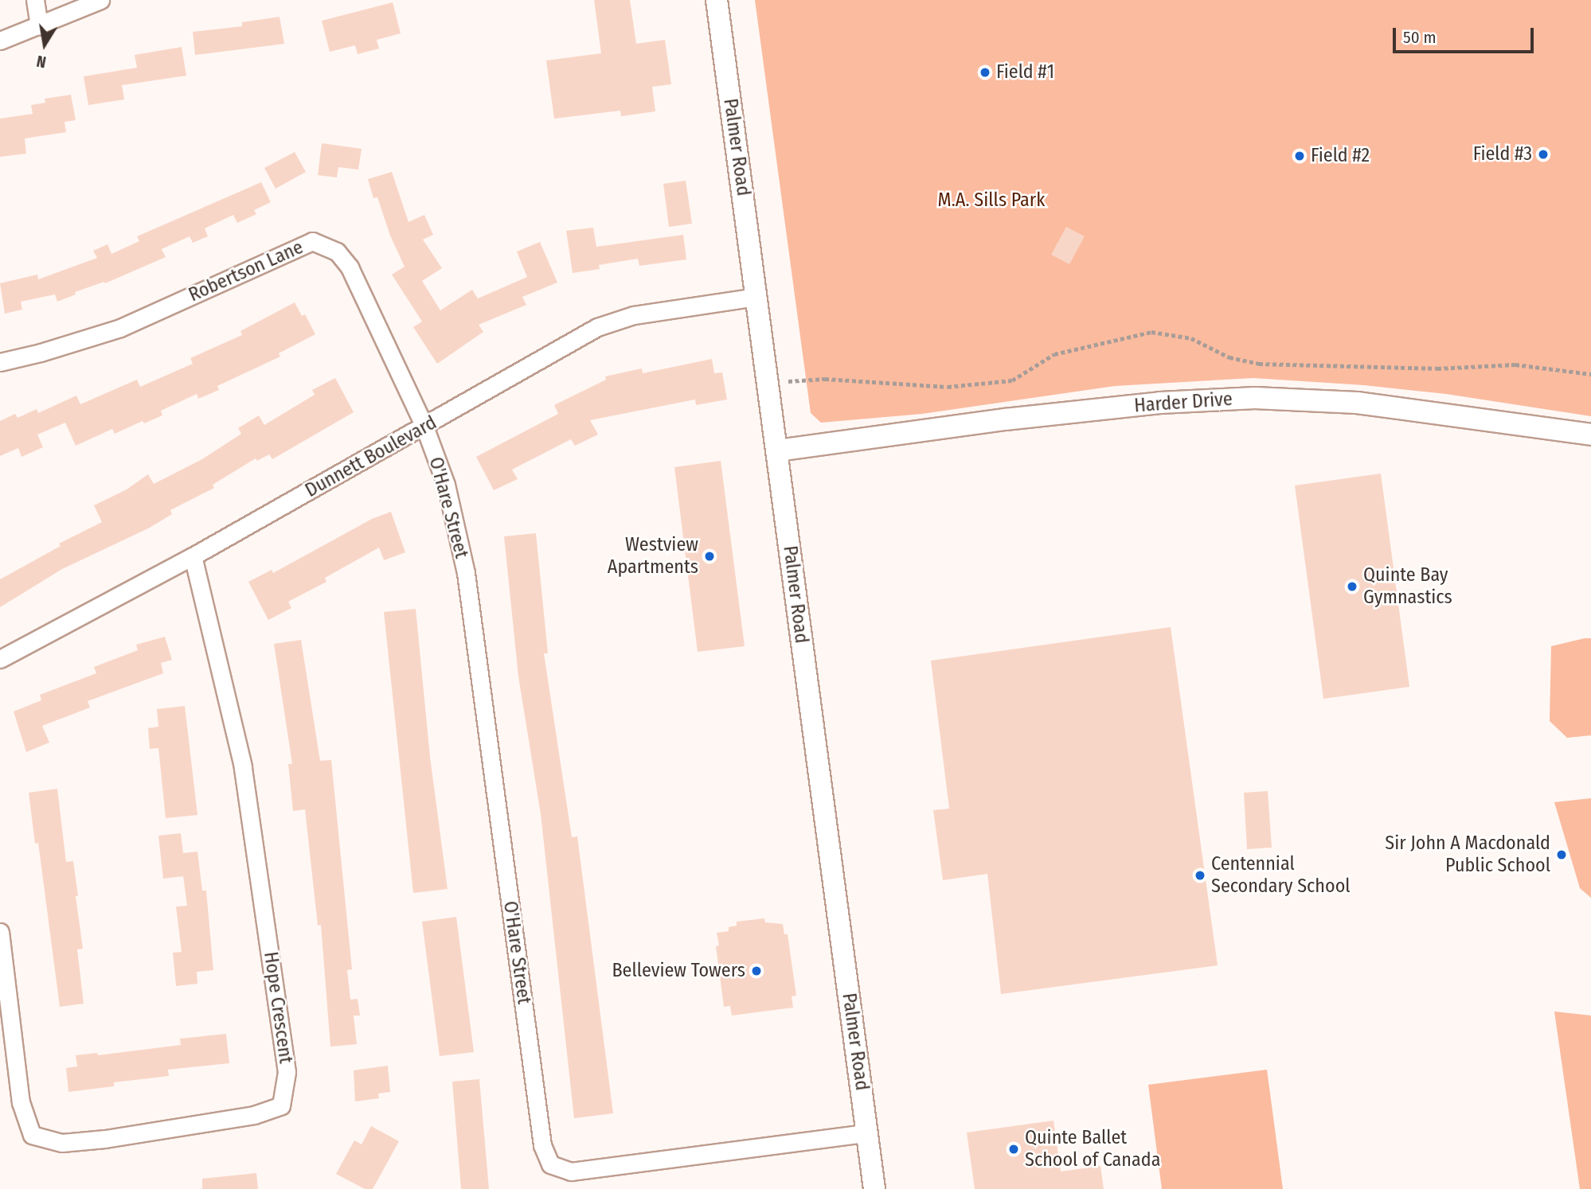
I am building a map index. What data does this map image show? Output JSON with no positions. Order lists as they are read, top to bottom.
{
  "streets": {
    "street": [
      "Palmer Road",
      "Robertson Lane",
      "Harder Drive",
      "Dunnett Boulevard",
      "O'Hare Street",
      "Hope Crescent"
    ]
  },
  "crossings": [
    ["Palmer Road", "Harder Drive"],
    ["Palmer Road", "Dunnett Boulevard"],
    ["Palmer Road", "O'Hare Street"],
    ["Robertson Lane", "Dunnett Boulevard"],
    ["Robertson Lane", "O'Hare Street"],
    ["Dunnett Boulevard", "O'Hare Street"],
    ["Dunnett Boulevard", "Hope Crescent"]
  ],
  "parks": ["M.A. Sills Park"],
  "places": [
    "Field #1",
    "Field #3",
    "Field #2",
    "Westview Apartments",
    "Quinte Bay Gymnastics",
    "Sir John A Macdonald Public School",
    "Centennial Secondary School",
    "Belleview Towers",
    "Quinte Ballet School of Canada"
  ],
  "scale_bar": "50 m",
  "north": "bottom"
}
